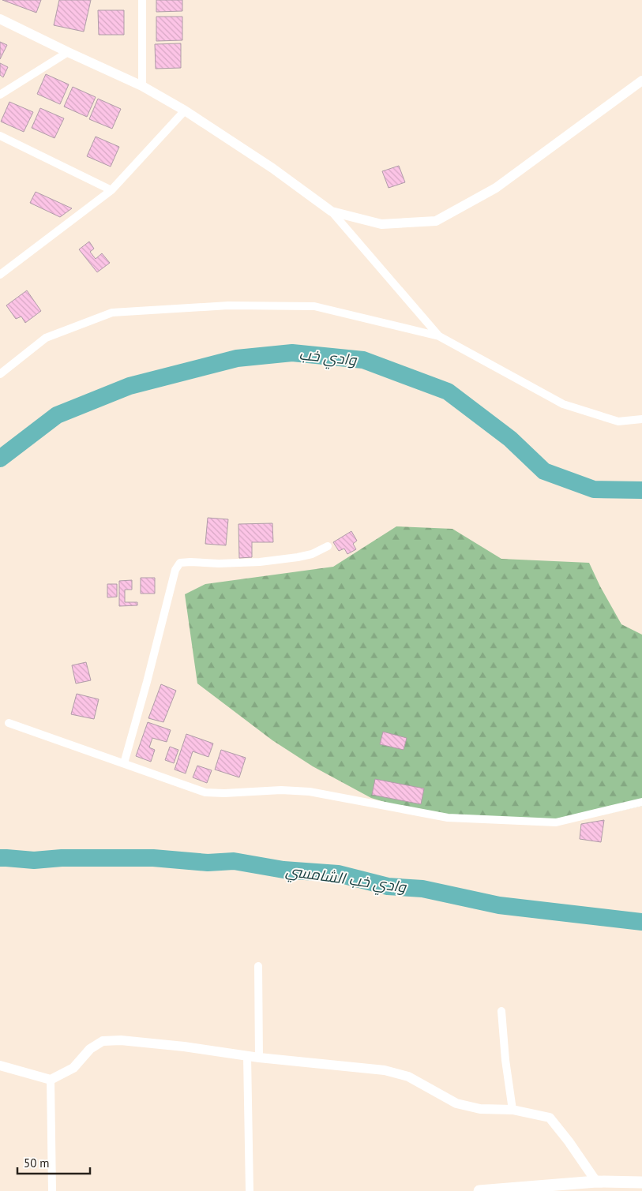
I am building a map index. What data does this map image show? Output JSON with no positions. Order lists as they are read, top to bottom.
{
  "water": ["وادي خب", "وادي خب الشامسي"],
  "scale_bar": "50 m"
}
